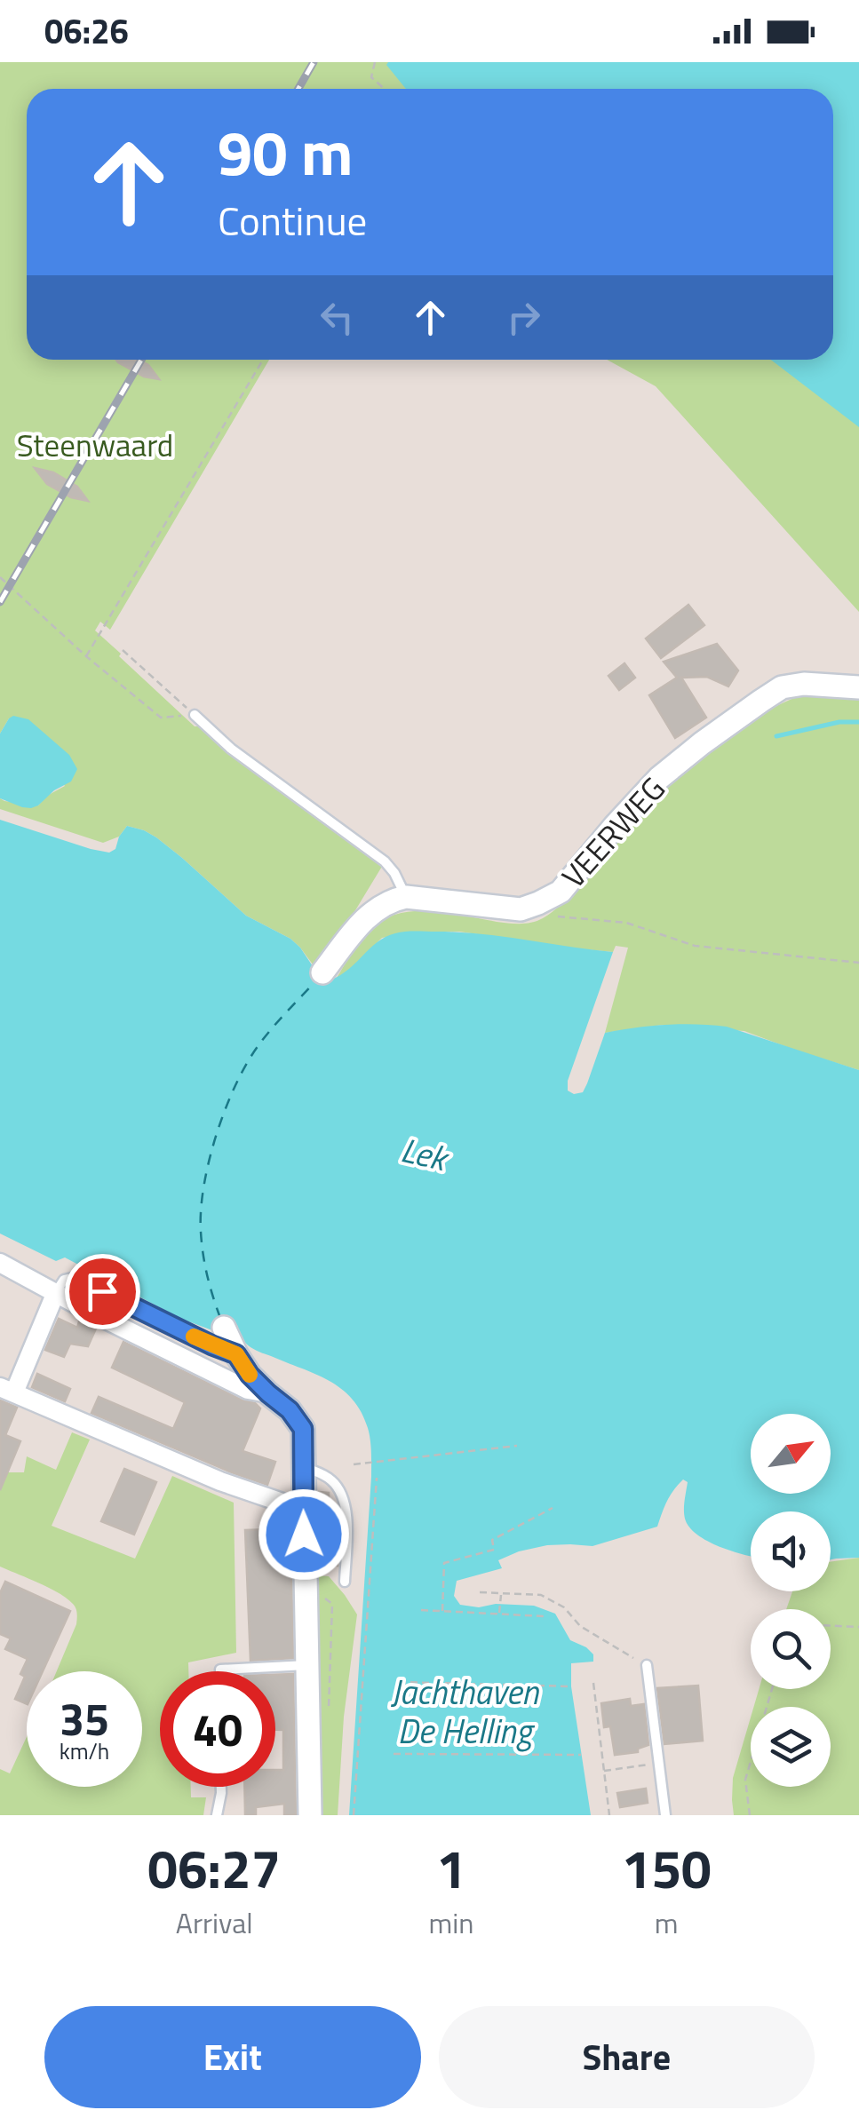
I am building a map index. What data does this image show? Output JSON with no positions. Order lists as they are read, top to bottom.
{
  "streets": {
    "street": ["VEERWEG"]
  },
  "water": ["Lek", "Jachthaven De Helling"],
  "parks": ["Steenwaard"],
  "north": "top right",
  "page": {
    "status": "06:26",
    "turn": ["90 m", "Continue"],
    "speed": "35 km/h",
    "limit": "40",
    "eta": [
      "06:27",
      "Arrival",
      "1",
      "min",
      "150",
      "m"
    ],
    "buttons": ["Exit", "Share"]
  }
}
